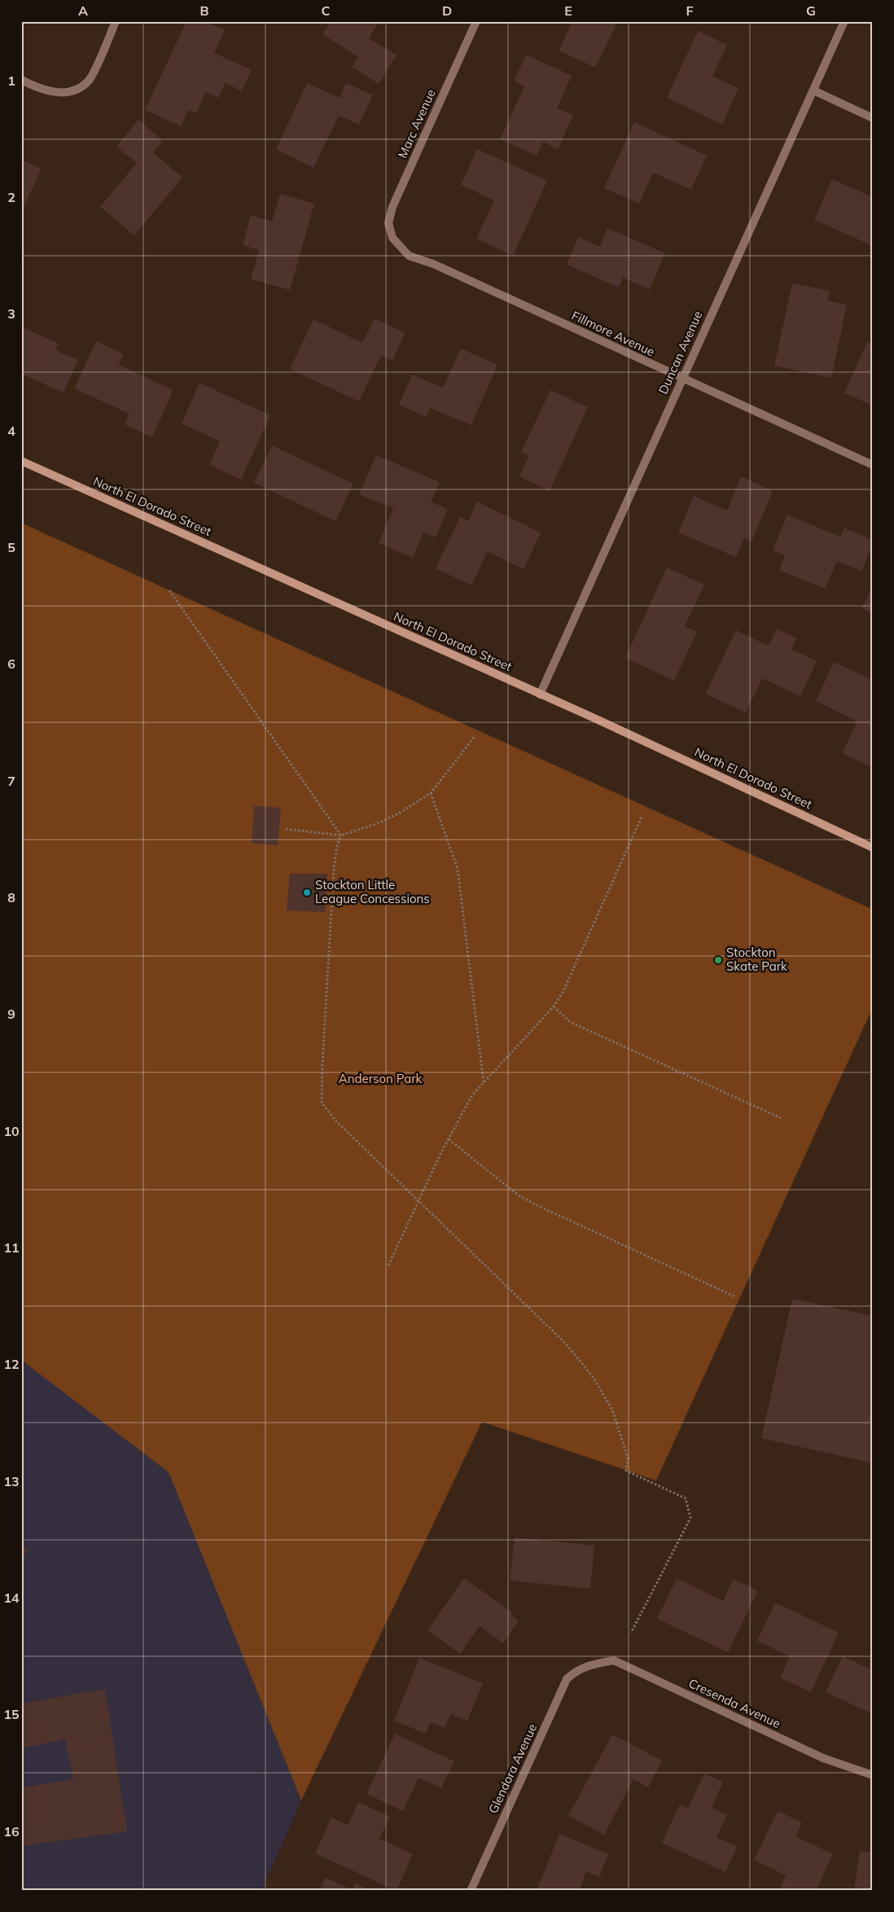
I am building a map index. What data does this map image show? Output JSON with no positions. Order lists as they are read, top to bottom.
{
  "streets": {
    "main road": ["North El Dorado Street"],
    "street": [
      "Marc Avenue",
      "Fillmore Avenue",
      "Duncan Avenue",
      "Cresenda Avenue",
      "Glendora Avenue"
    ]
  },
  "crossings": [
    ["Marc Avenue", "Fillmore Avenue"],
    ["Fillmore Avenue", "Duncan Avenue"],
    ["Duncan Avenue", "North El Dorado Street"],
    ["Cresenda Avenue", "Glendora Avenue"]
  ],
  "parks": ["Anderson Park"],
  "places": ["Stockton Little League Concessions", "Stockton Skate Park"],
  "grid": {
    "columns": [
      "A",
      "B",
      "C",
      "D",
      "E",
      "F",
      "G"
    ],
    "rows": [
      "1",
      "2",
      "3",
      "4",
      "5",
      "6",
      "7",
      "8",
      "9",
      "10",
      "11",
      "12",
      "13",
      "14",
      "15",
      "16"
    ]
  }
}
